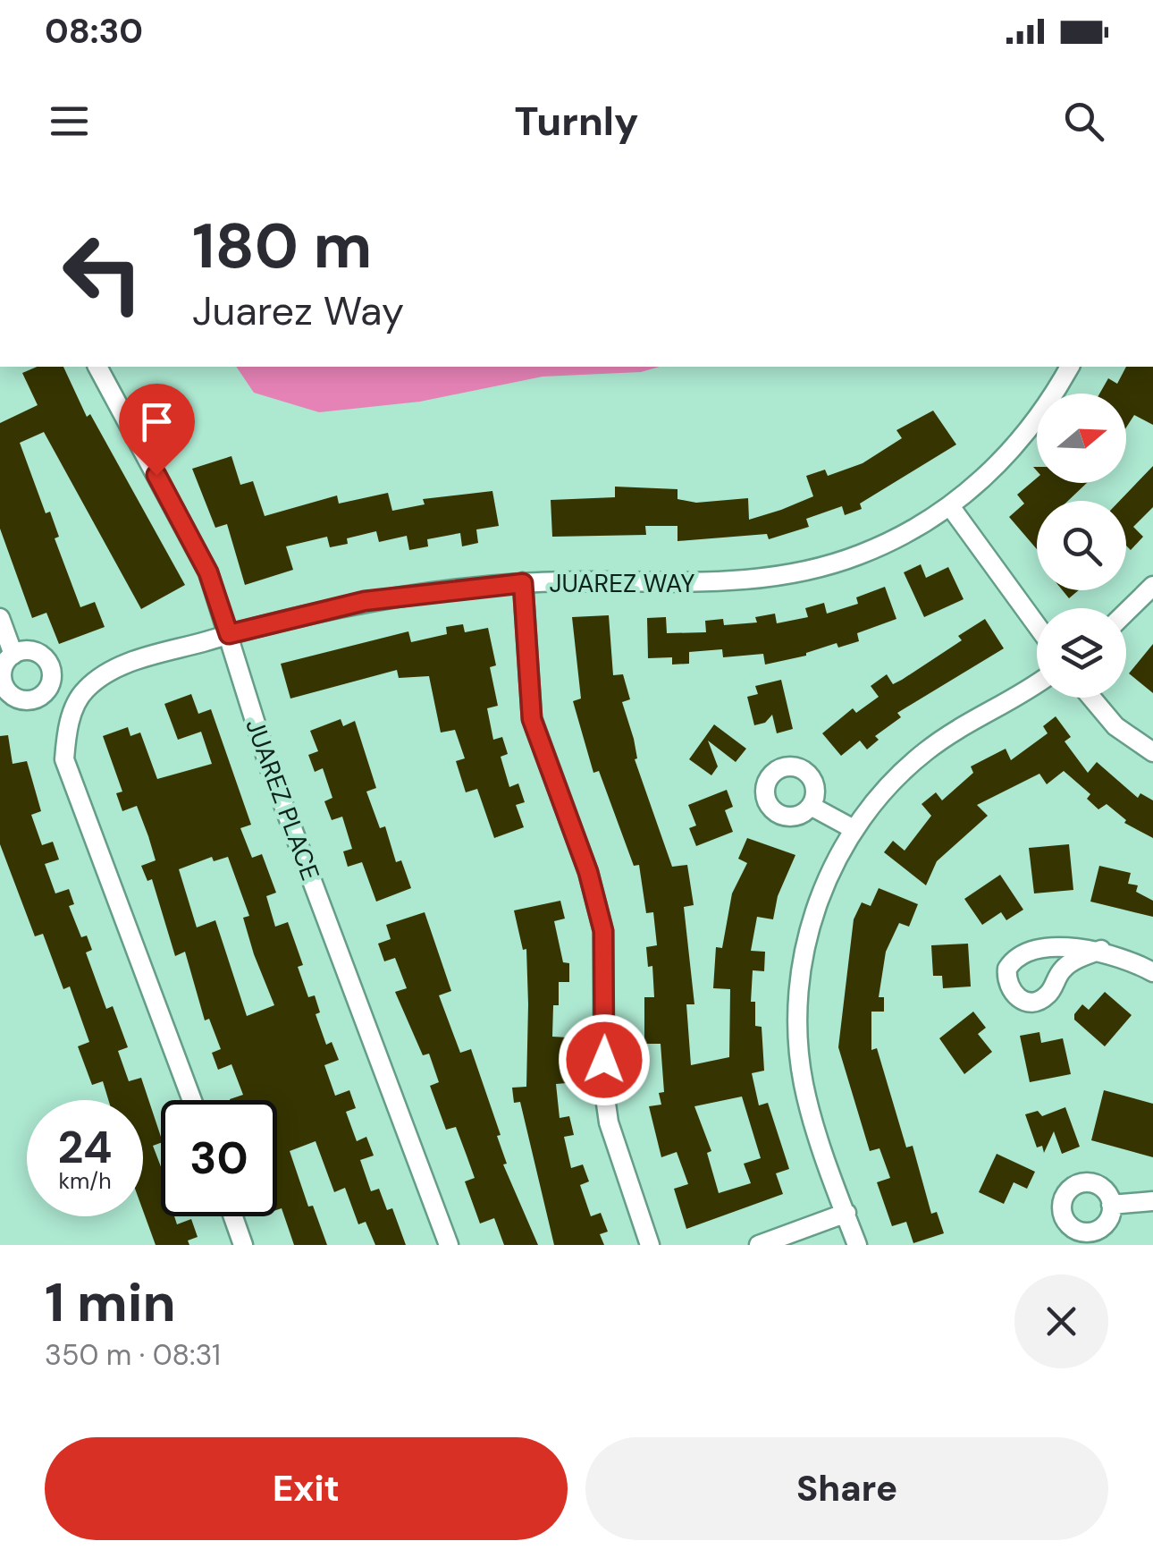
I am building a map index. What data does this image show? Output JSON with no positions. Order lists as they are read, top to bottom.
{
  "streets": {
    "street": ["JUAREZ WAY", "JUAREZ PLACE"]
  },
  "crossings": [
    ["JUAREZ WAY", "JUAREZ PLACE"]
  ],
  "north": "right",
  "page": {
    "status": "08:30",
    "header": "Turnly",
    "turn": ["180 m", "Juarez Way"],
    "speed": "24 km/h",
    "limit": "30",
    "heading": ["1 min", "350 m · 08:31"],
    "buttons": ["Exit", "Share"]
  }
}
